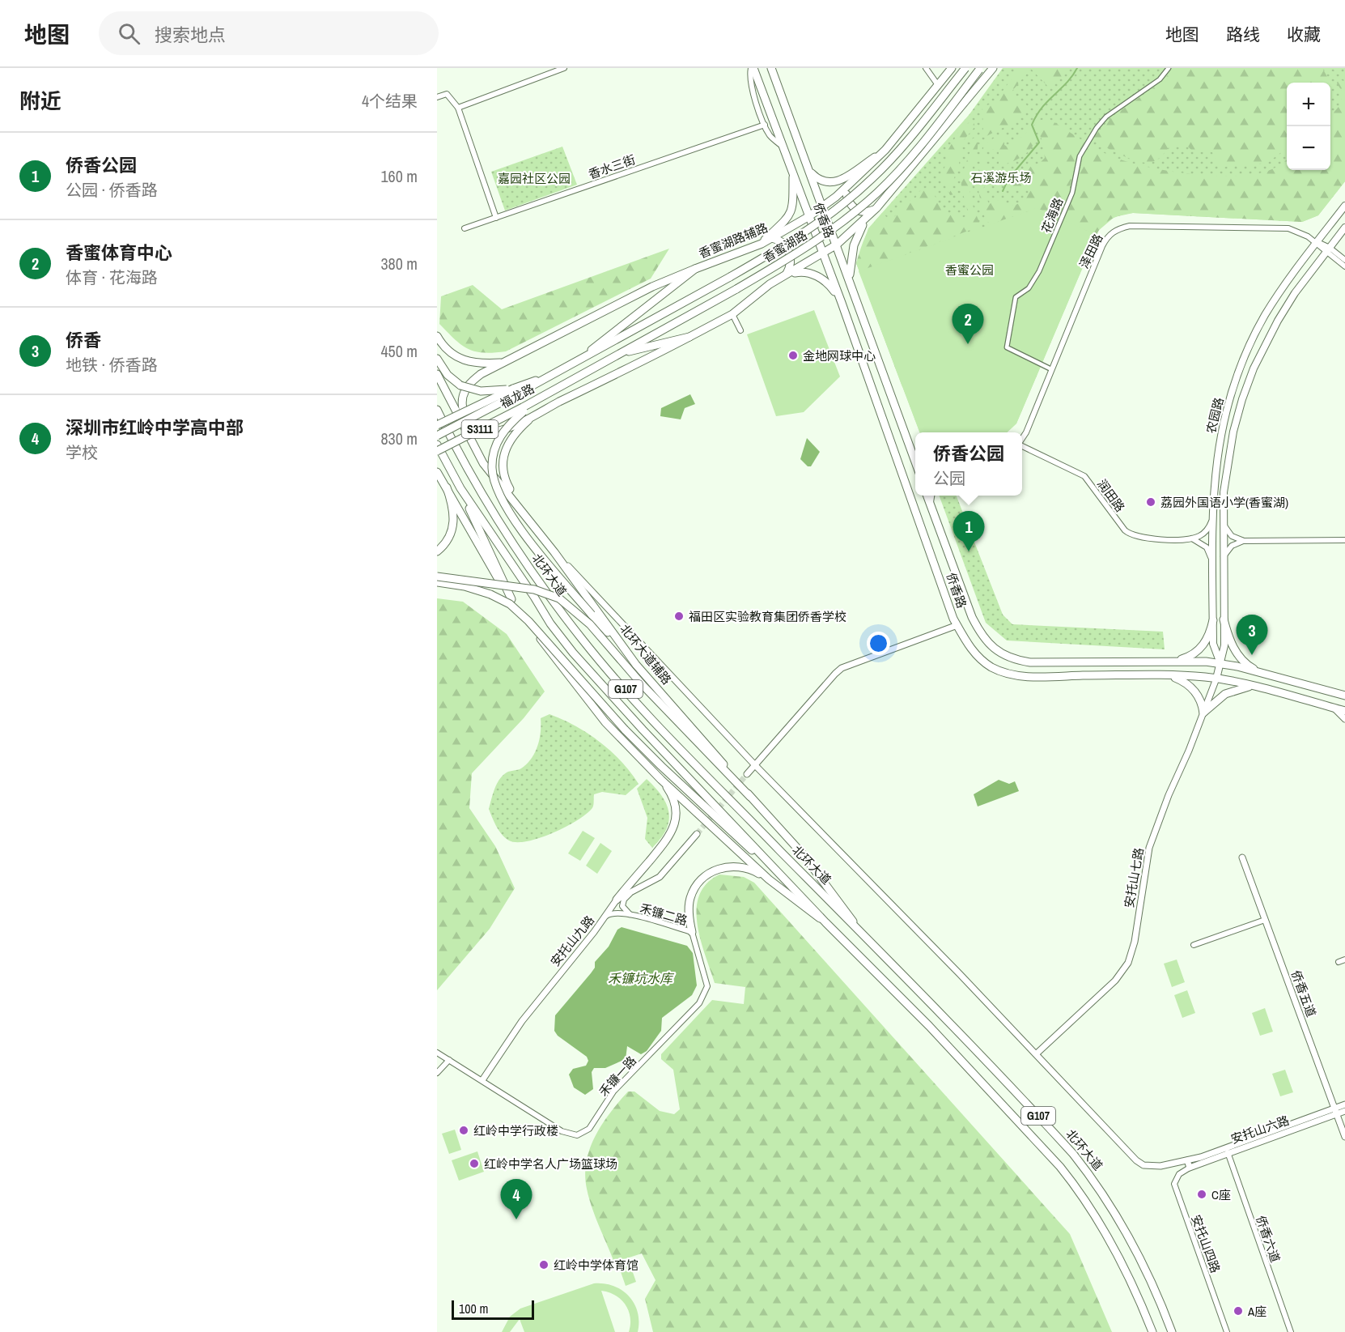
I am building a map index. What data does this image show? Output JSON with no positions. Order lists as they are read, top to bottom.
{
  "streets": {
    "main road": [
      "侨香路",
      "香蜜湖路辅路",
      "香蜜湖路",
      "福龙路",
      "农园路",
      "S3111",
      "北环大道",
      "北环大道辅路",
      "G107"
    ],
    "street": [
      "香水三街",
      "花海路",
      "泽田路",
      "润田路",
      "安托山七路",
      "禾镰二路",
      "安托山九路",
      "侨香五道",
      "禾镰一路",
      "安托山六路",
      "侨香六道",
      "安托山四路"
    ]
  },
  "crossings": [
    ["香水三街", "侨香路"],
    ["花海路", "泽田路"],
    ["侨香路", "香蜜湖路辅路"],
    ["侨香路", "农园路"],
    ["侨香路", "安托山七路"],
    ["香蜜湖路辅路", "香蜜湖路"],
    ["香蜜湖路", "福龙路"],
    ["泽田路", "农园路"],
    ["农园路", "安托山七路"],
    ["北环大道", "北环大道辅路"],
    ["北环大道", "安托山七路"],
    ["北环大道", "安托山六路"],
    ["禾镰二路", "安托山九路"],
    ["禾镰二路", "禾镰一路"],
    ["安托山九路", "禾镰一路"],
    ["侨香五道", "安托山六路"],
    ["安托山六路", "侨香六道"],
    ["安托山六路", "安托山四路"]
  ],
  "water": ["禾镰坑水库"],
  "parks": ["石溪游乐场", "嘉园社区公园", "香蜜公园"],
  "places": [
    "金地网球中心",
    "荔园外国语小学(香蜜湖)",
    "福田区实验教育集团侨香学校",
    "红岭中学行政楼",
    "红岭中学名人广场篮球场",
    "C座",
    "红岭中学体育馆",
    "A座"
  ],
  "scale_bar": "100 m",
  "page": {
    "header": "地图",
    "search": "搜索地点",
    "nav": ["地图", "路线", "收藏"],
    "heading": ["附近", "4个结果"],
    "map_buttons": ["+", "−"],
    "list": [
      {
        "mark": "1",
        "name": "侨香公园",
        "note": "公园 · 侨香路",
        "value": "160 m"
      },
      {
        "mark": "2",
        "name": "香蜜体育中心",
        "note": "体育 · 花海路",
        "value": "380 m"
      },
      {
        "mark": "3",
        "name": "侨香",
        "note": "地铁 · 侨香路",
        "value": "450 m"
      },
      {
        "mark": "4",
        "name": "深圳市红岭中学高中部",
        "note": "学校",
        "value": "830 m"
      }
    ],
    "pins": [
      "2",
      "1",
      "3",
      "4"
    ],
    "popup": ["侨香公园", "公园"],
    "scale": "100 m"
  }
}
